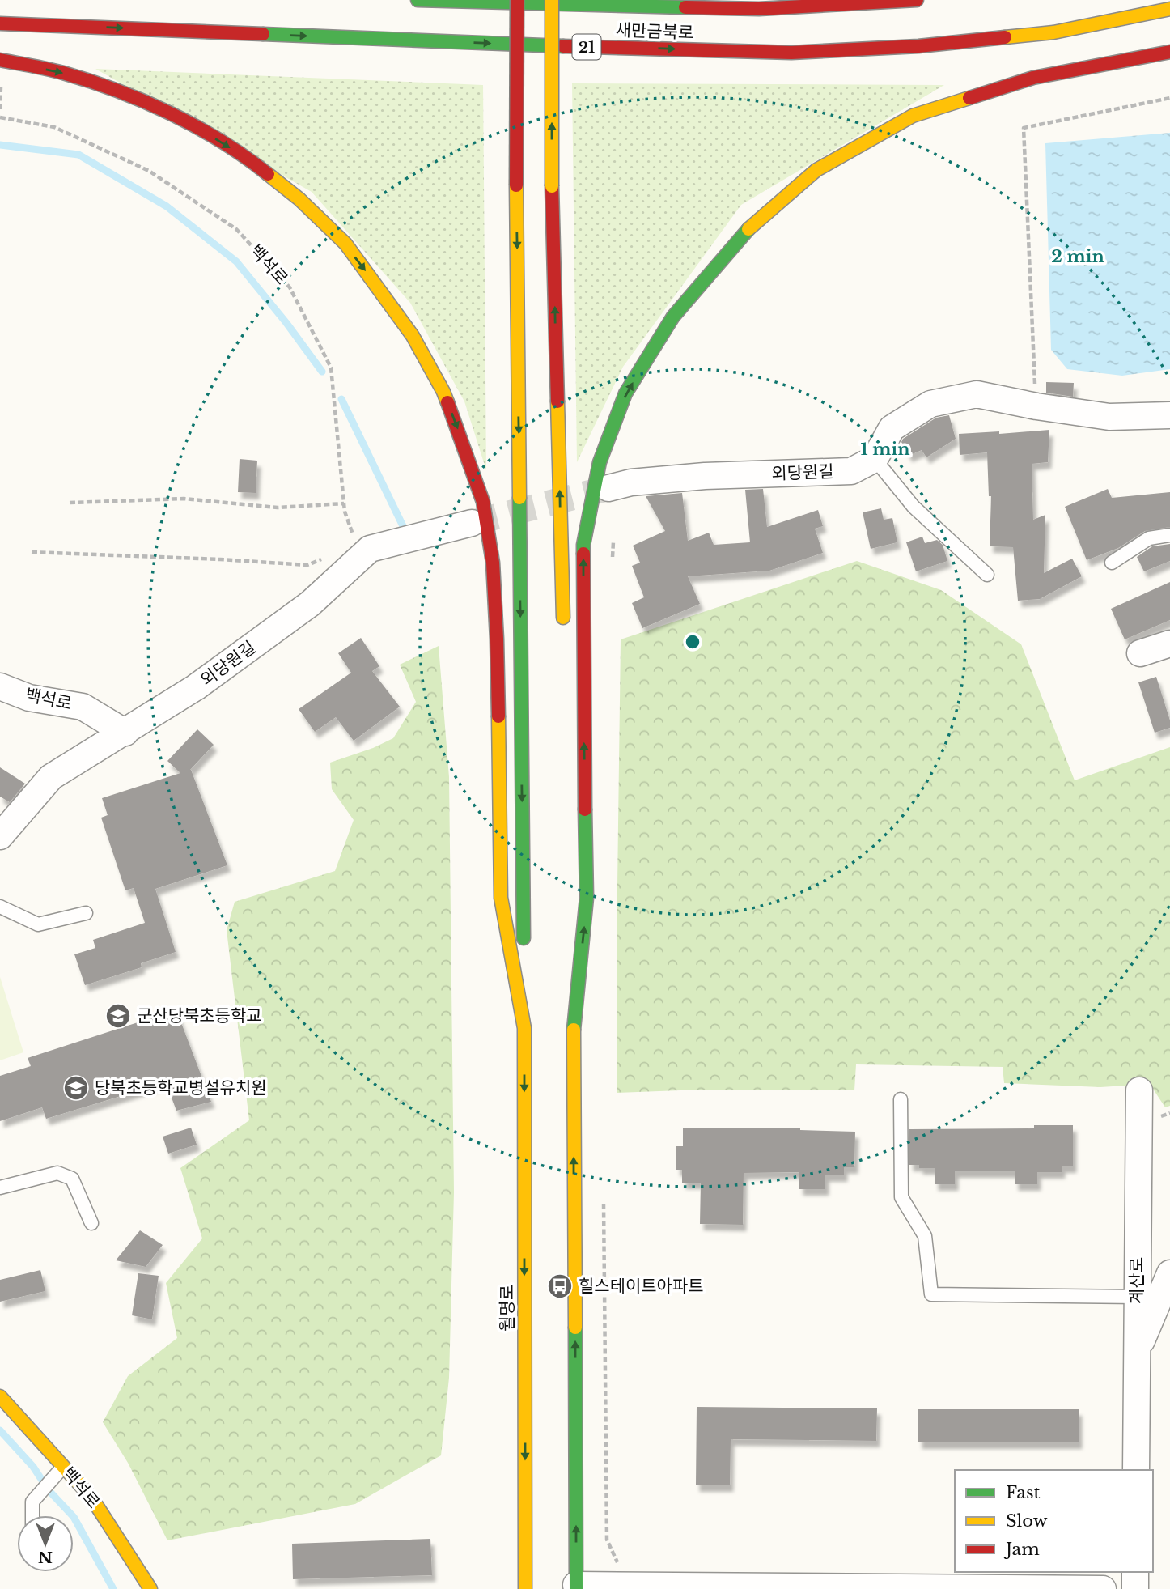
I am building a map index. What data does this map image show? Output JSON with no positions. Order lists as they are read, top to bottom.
{
  "streets": {
    "main road": [
      "새만금북로",
      "21",
      "백석로",
      "월명로"
    ],
    "street": ["외당원길", "계산로"]
  },
  "crossings": [
    ["백석로", "외당원길"]
  ],
  "places": {
    "school or university": ["군산당북초등학교", "당북초등학교병설유치원"],
    "bus stop": ["힐스테이트아파트"]
  },
  "legend": ["Fast", "Slow", "Jam"],
  "north": "bottom",
  "rings": ["2 min", "1 min"]
}
